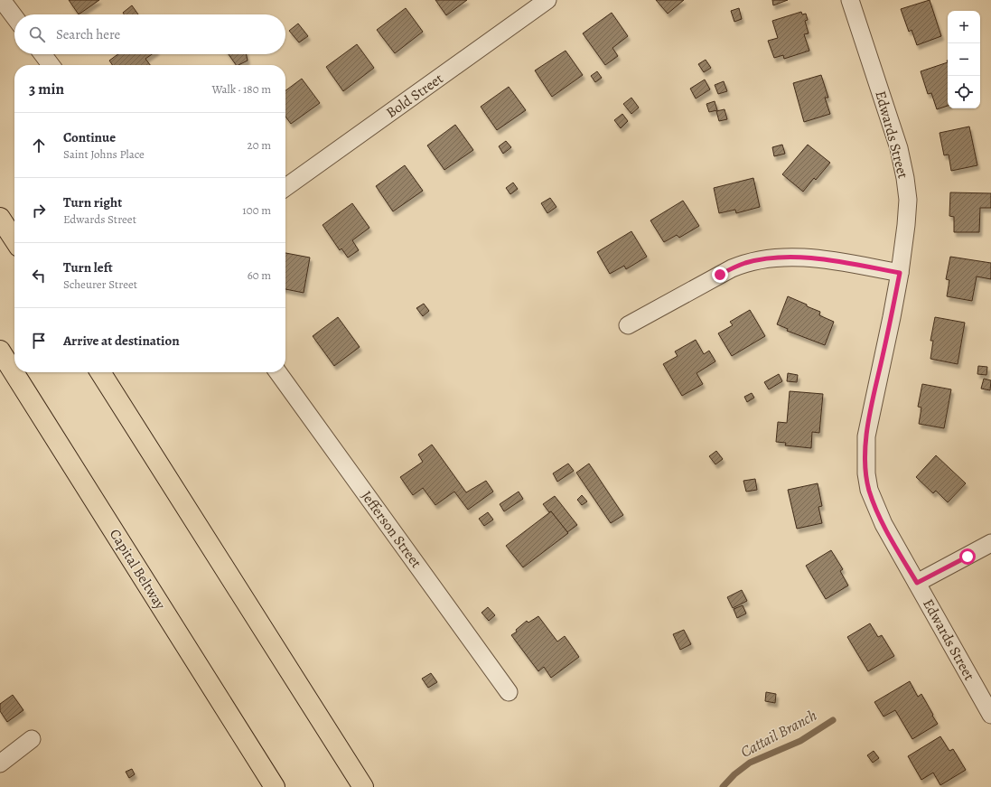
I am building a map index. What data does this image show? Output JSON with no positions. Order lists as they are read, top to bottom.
{
  "streets": {
    "highway": ["Capital Beltway"],
    "street": ["Bold Street", "Edwards Street", "Jefferson Street"]
  },
  "water": ["Cattail Branch"],
  "page": {
    "map_buttons": ["+", "−"],
    "search": "Search here",
    "heading": ["3 min", "Walk · 180 m"],
    "list": [
      ["Continue", "Saint Johns Place", "20 m"],
      ["Turn right", "Edwards Street", "100 m"],
      ["Turn left", "Scheurer Street", "60 m"],
      "Arrive at destination"
    ]
  }
}
